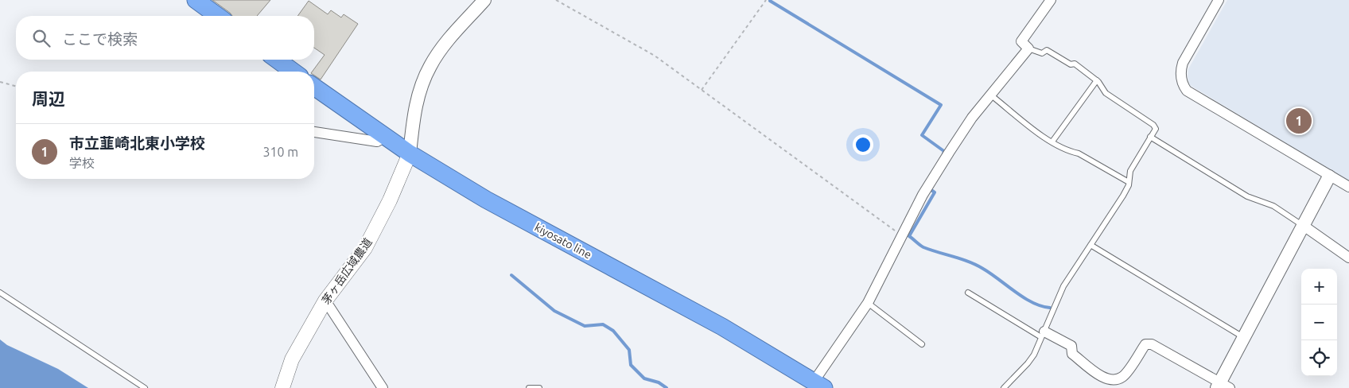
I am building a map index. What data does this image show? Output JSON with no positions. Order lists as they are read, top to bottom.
{
  "streets": {
    "highway": ["kiyosato line"],
    "main road": ["茅ヶ岳広域農道"]
  },
  "crossings": [
    ["kiyosato line", "茅ヶ岳広域農道"]
  ],
  "page": {
    "search": "ここで検索",
    "heading": "周辺",
    "pins": "1",
    "list": [
      {
        "mark": "1",
        "name": "市立韮崎北東小学校",
        "note": "学校",
        "value": "310 m"
      }
    ],
    "map_buttons": ["+", "−"]
  }
}
